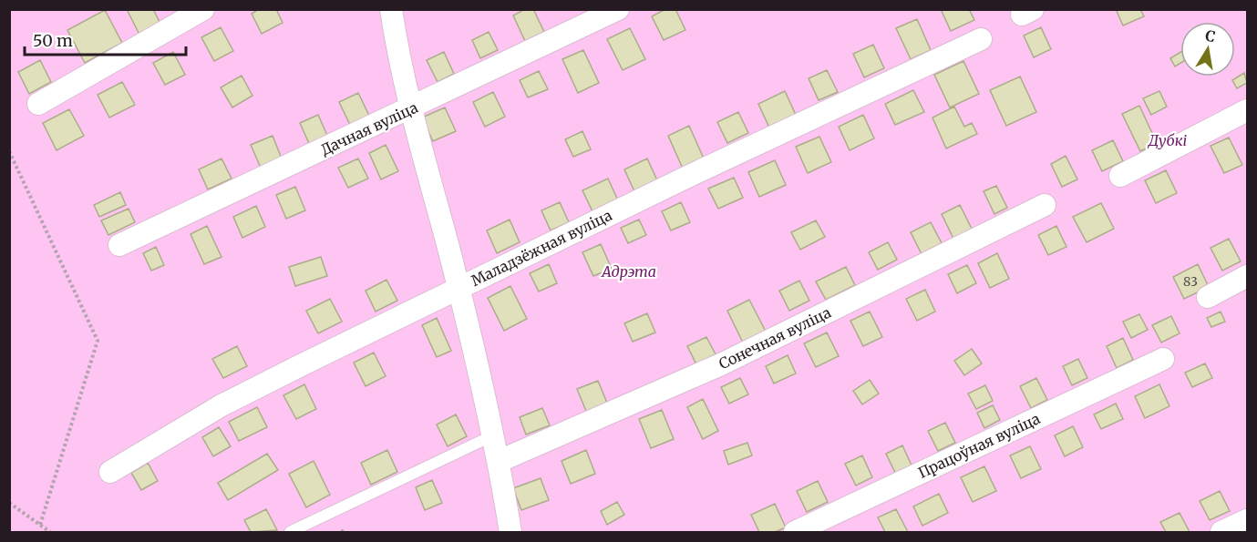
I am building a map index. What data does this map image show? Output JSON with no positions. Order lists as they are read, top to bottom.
{
  "streets": {
    "street": [
      "Дачная вуліца",
      "Маладзёжная вуліца",
      "Сонечная вуліца",
      "Працоўная вуліца"
    ]
  },
  "parks": ["Дубкі", "Адрэта"],
  "house_numbers": ["83"],
  "scale_bar": "50 m",
  "north": "top"
}
